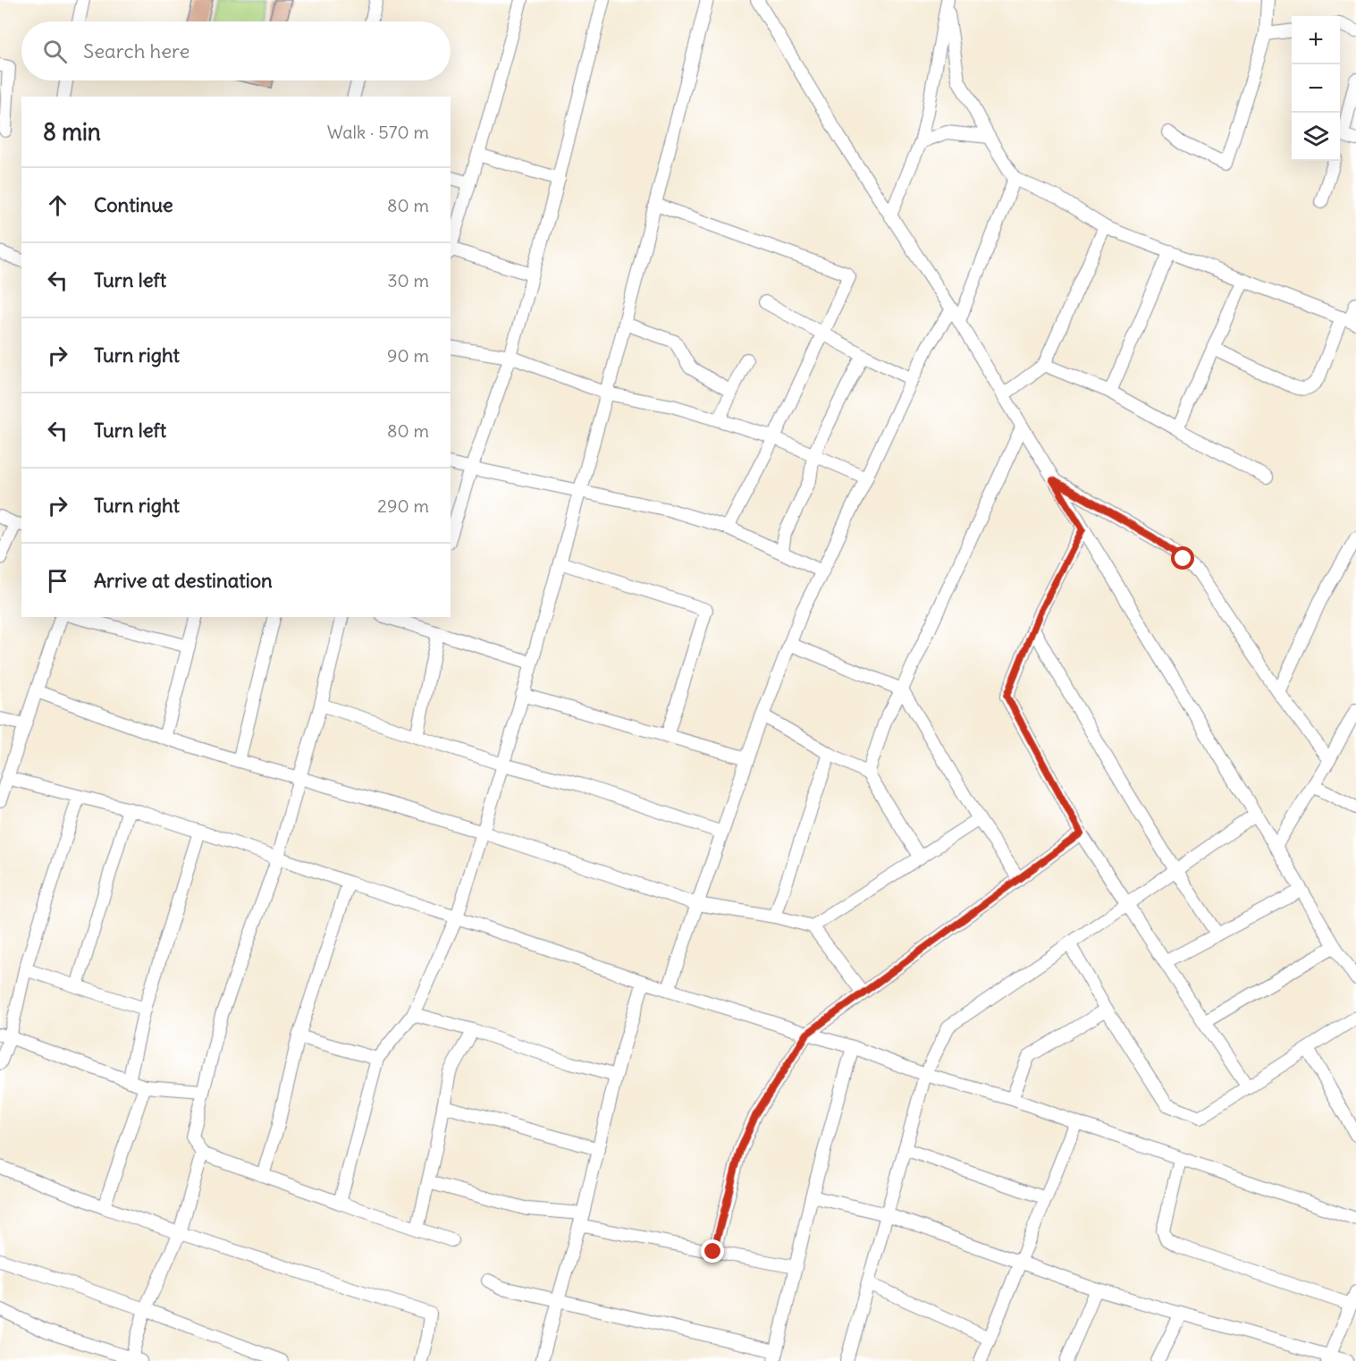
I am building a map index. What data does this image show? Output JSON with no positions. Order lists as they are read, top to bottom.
{
  "page": {
    "map_buttons": ["+", "−"],
    "search": "Search here",
    "heading": ["8 min", "Walk · 570 m"],
    "list": [
      ["Continue", "80 m"],
      ["Turn left", "30 m"],
      ["Turn right", "90 m"],
      ["Turn left", "80 m"],
      ["Turn right", "290 m"],
      "Arrive at destination"
    ]
  }
}
